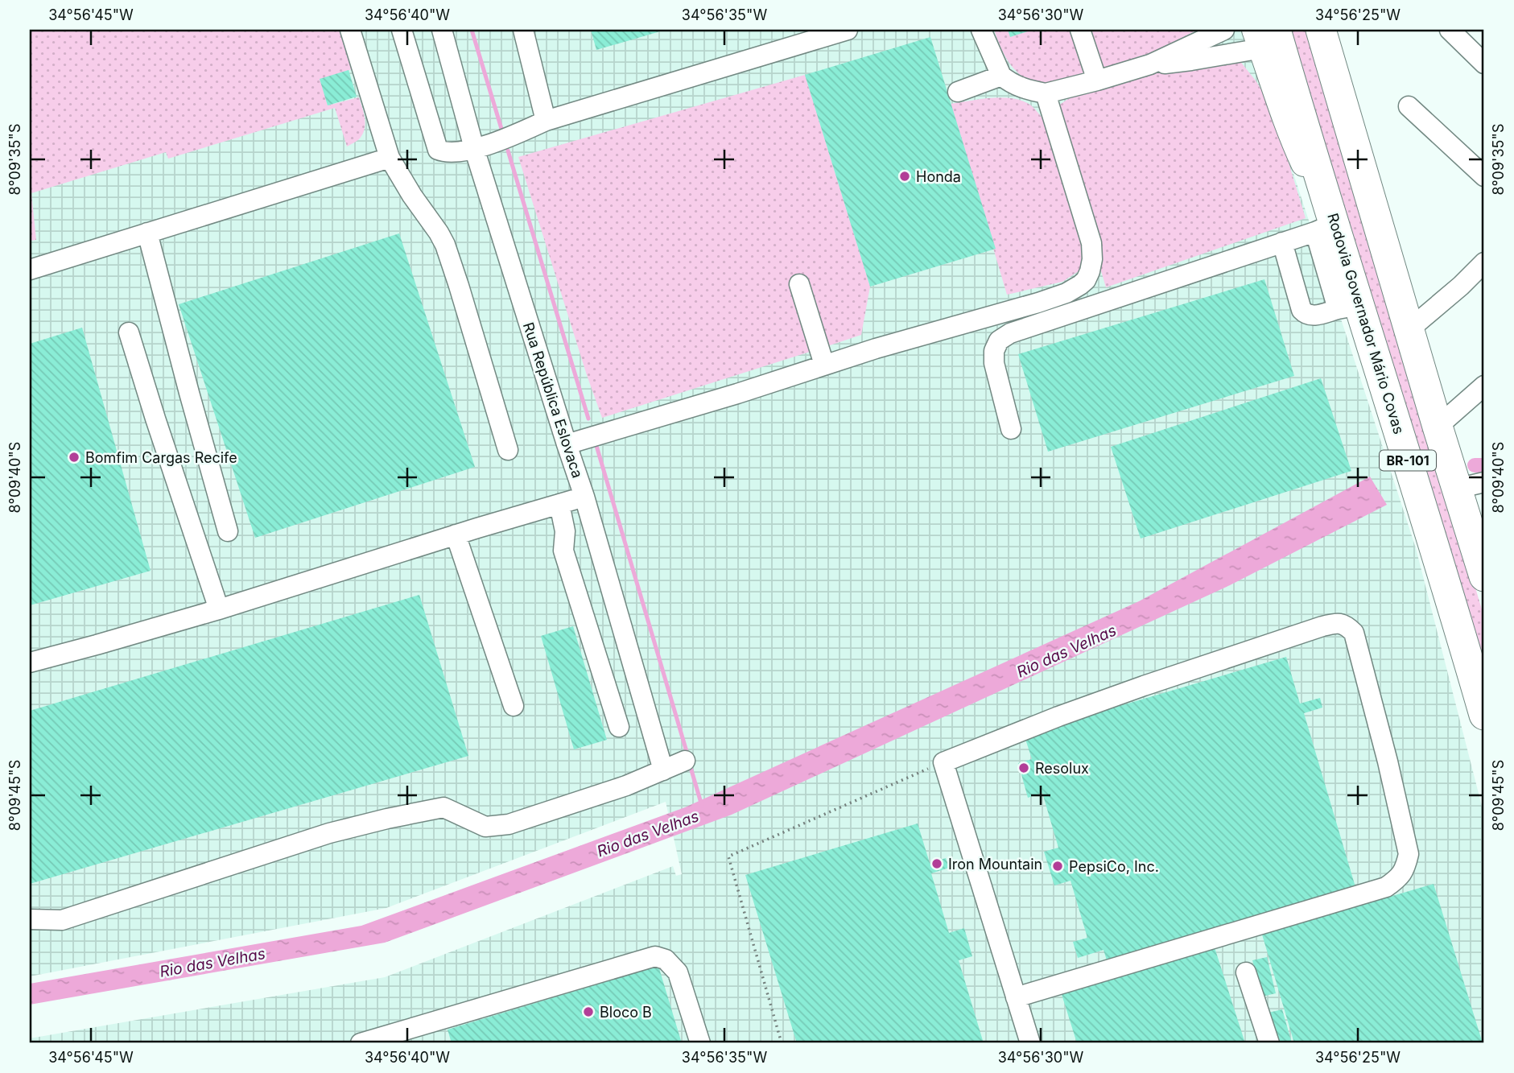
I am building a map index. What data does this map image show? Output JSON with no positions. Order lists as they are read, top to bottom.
{
  "streets": {
    "highway": ["Rodovia Governador Mário Covas", "BR-101"],
    "street": ["Rua República Eslovaca"]
  },
  "water": ["Rio das Velhas"],
  "places": [
    "Honda",
    "Bomfim Cargas Recife",
    "Resolux",
    "Iron Mountain",
    "PepsiCo, Inc.",
    "Bloco B"
  ],
  "coordinates": [
    "34°56'45\"W",
    "34°56'40\"W",
    "34°56'35\"W",
    "34°56'30\"W",
    "34°56'25\"W",
    "8°09'35\"S",
    "8°09'40\"S",
    "8°09'45\"S"
  ]
}
